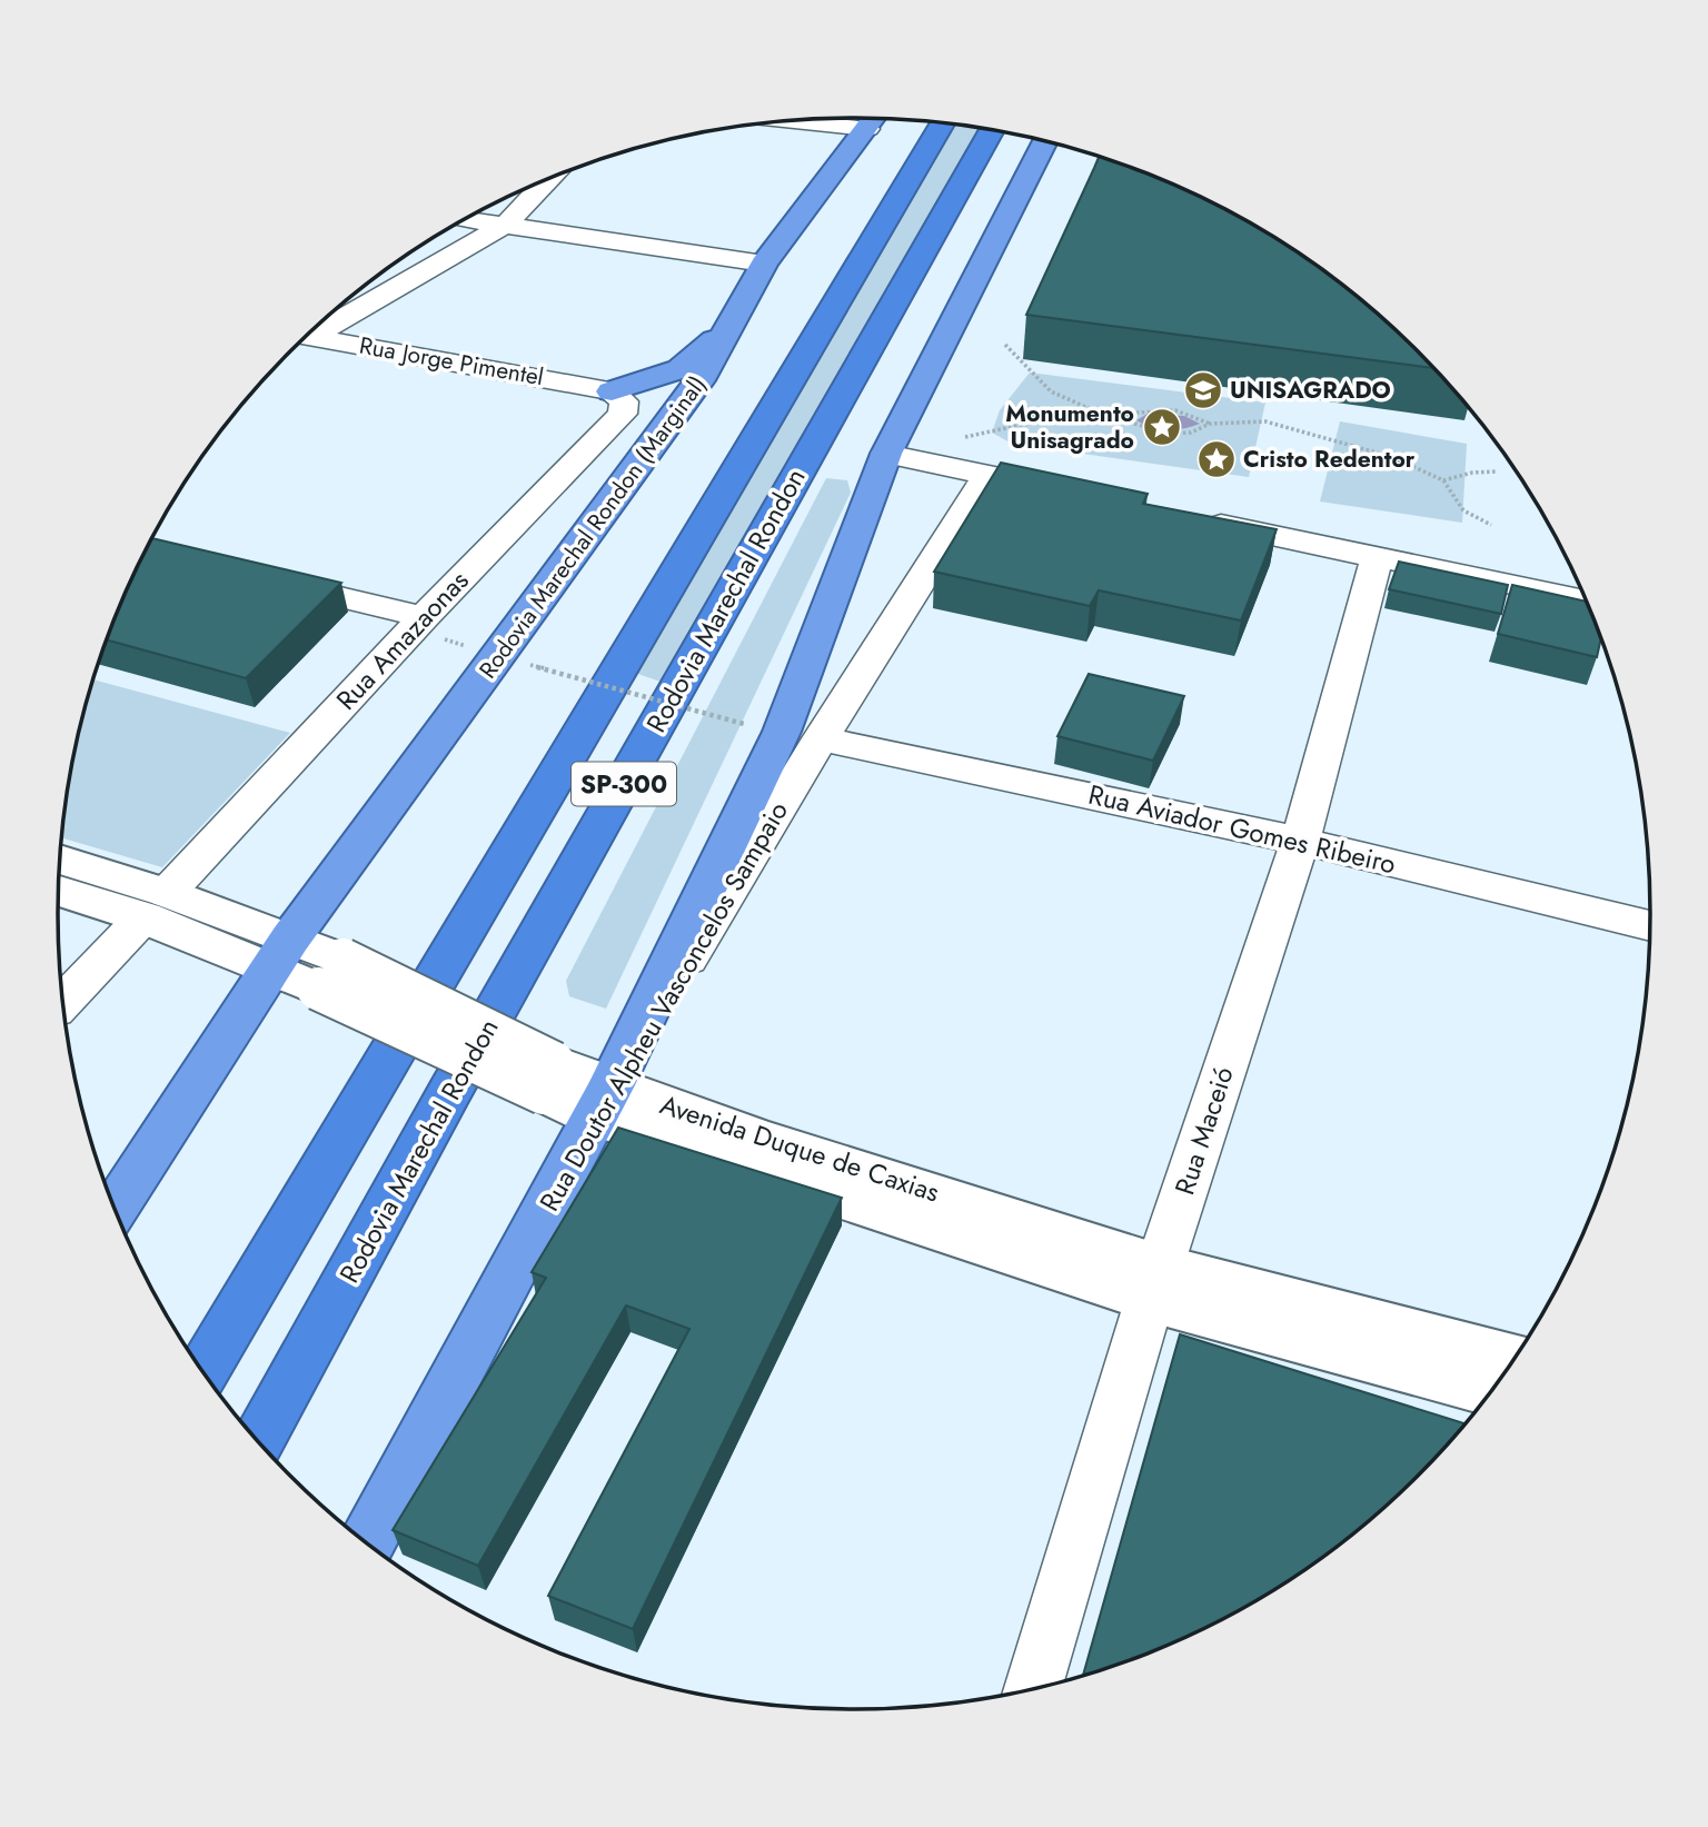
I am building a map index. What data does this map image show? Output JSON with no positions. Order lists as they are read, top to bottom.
{
  "streets": {
    "highway": [
      "Rodovia Marechal Rondon (Marginal)",
      "Rodovia Marechal Rondon",
      "SP-300",
      "Rua Doutor Alpheu Vasconcelos Sampaio"
    ],
    "main road": ["Avenida Duque de Caxias"],
    "street": [
      "Rua Jorge Pimentel",
      "Rua Amazaonas",
      "Rua Aviador Gomes Ribeiro",
      "Rua Maceió"
    ]
  },
  "crossings": [
    ["Rua Jorge Pimentel", "Rua Amazaonas"],
    ["Rodovia Marechal Rondon (Marginal)", "Avenida Duque de Caxias"],
    ["Rua Amazaonas", "Avenida Duque de Caxias"],
    ["Rua Aviador Gomes Ribeiro", "Rua Doutor Alpheu Vasconcelos Sampaio"],
    ["Rua Aviador Gomes Ribeiro", "Rua Maceió"],
    ["Rua Doutor Alpheu Vasconcelos Sampaio", "Avenida Duque de Caxias"],
    ["Rua Maceió", "Avenida Duque de Caxias"]
  ],
  "places": {
    "school or university": ["UNISAGRADO"],
    "place": ["Monumento Unisagrado", "Cristo Redentor"]
  }
}
